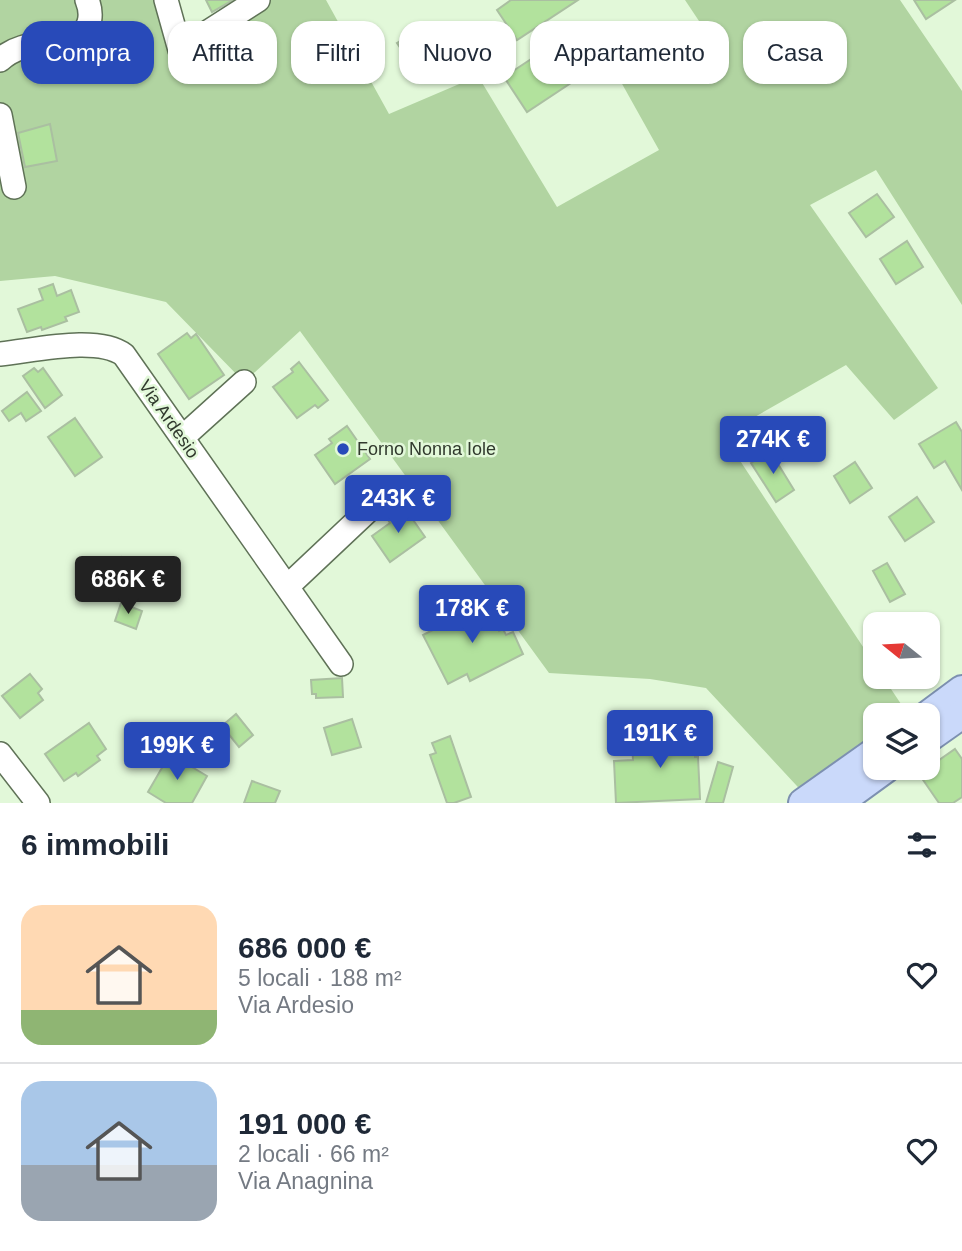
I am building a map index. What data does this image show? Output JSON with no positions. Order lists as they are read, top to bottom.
{
  "streets": {
    "street": ["Via Ardesio"]
  },
  "places": ["Forno Nonna Iole"],
  "north": "left",
  "page": {
    "chip": [
      "Compra",
      "Affitta",
      "Filtri",
      "Nuovo",
      "Appartamento",
      "Casa"
    ],
    "price": [
      "274K €",
      "243K €",
      "686K €",
      "178K €",
      "191K €",
      "199K €"
    ],
    "heading": "6 immobili",
    "list": [
      {
        "name": "686 000 €",
        "note": "5 locali · 188 m² · Via Ardesio"
      },
      {
        "name": "191 000 €",
        "note": "2 locali · 66 m² · Via Anagnina"
      }
    ]
  }
}
